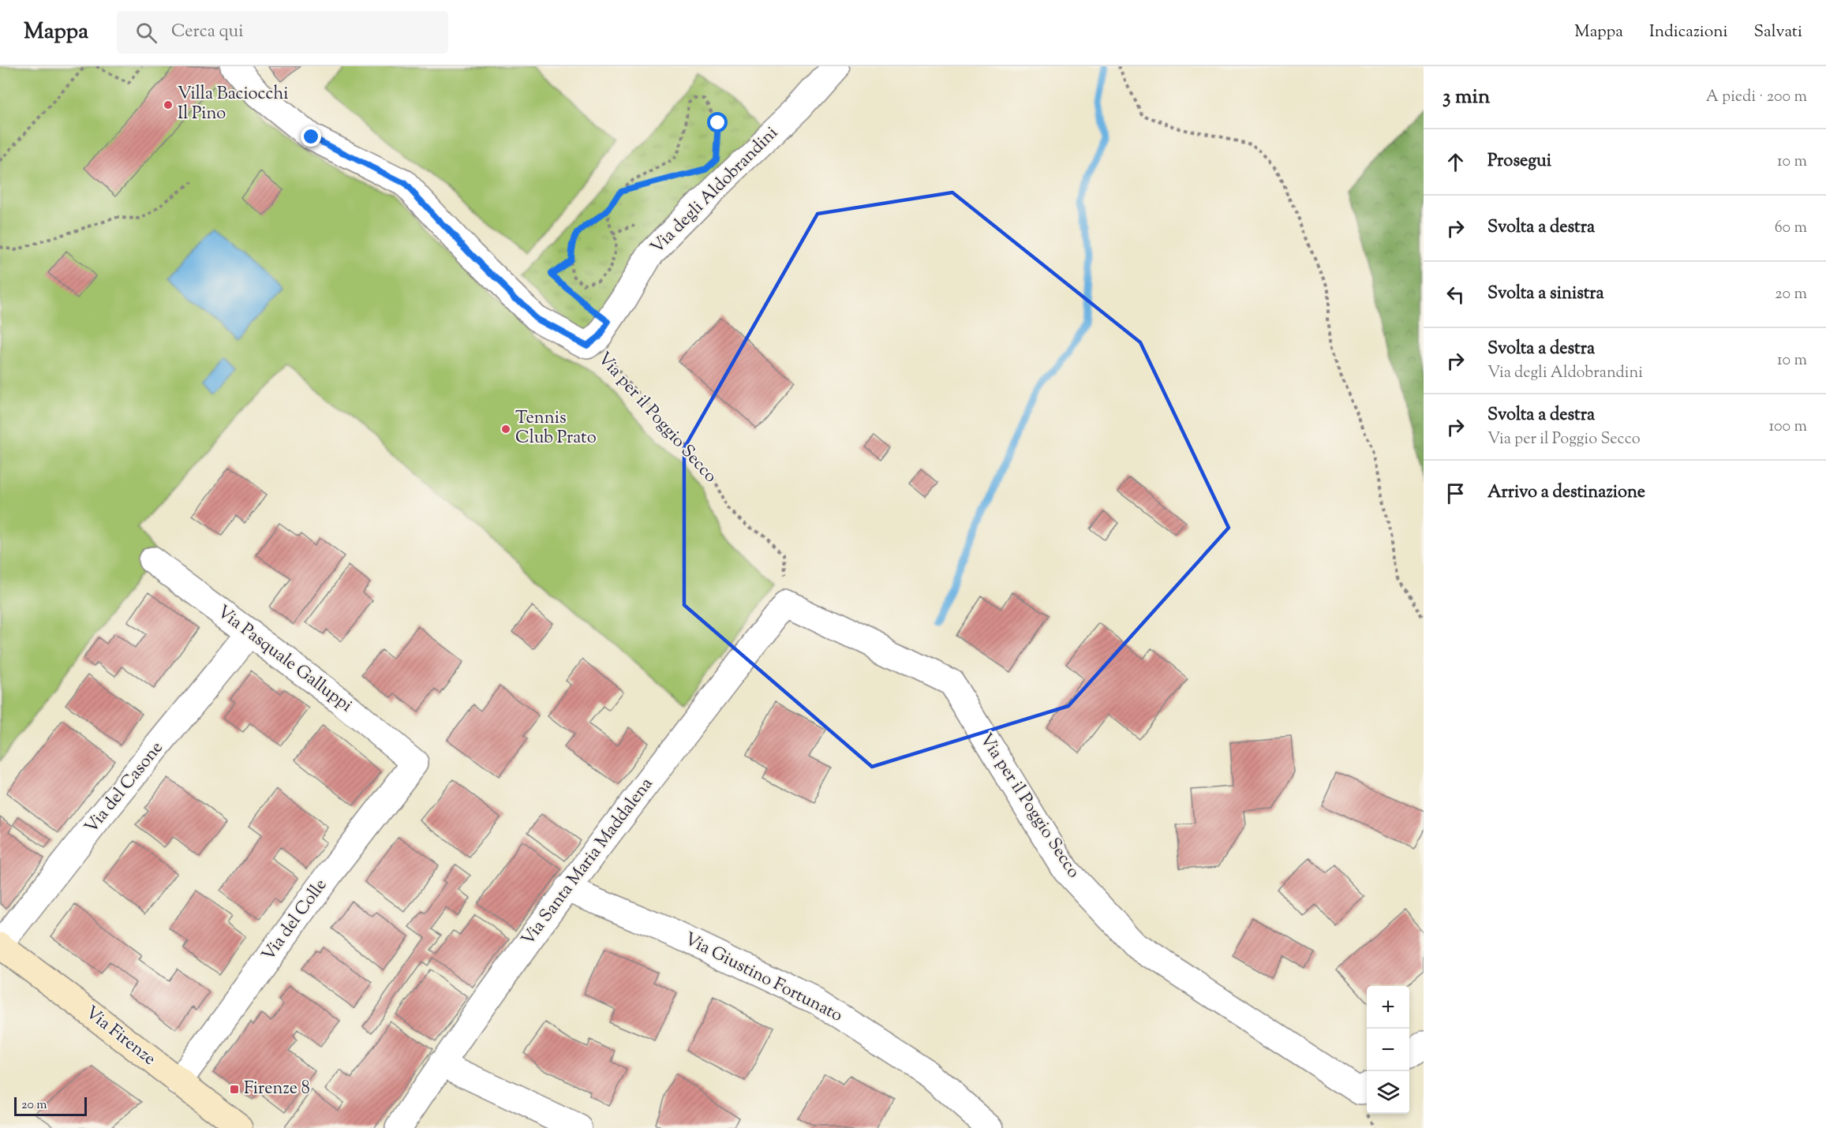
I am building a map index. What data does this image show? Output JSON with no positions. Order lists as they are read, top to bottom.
{
  "streets": {
    "main road": ["Via Firenze"],
    "street": [
      "Via degli Aldobrandini",
      "Via per il Poggio Secco",
      "Via Pasquale Galluppi",
      "Via del Casone",
      "Via Santa Maria Maddalena",
      "Via del Colle",
      "Via Giustino Fortunato"
    ]
  },
  "crossings": [
    ["Via degli Aldobrandini", "Via per il Poggio Secco"],
    ["Via per il Poggio Secco", "Via Santa Maria Maddalena"],
    ["Via Pasquale Galluppi", "Via del Casone"],
    ["Via Pasquale Galluppi", "Via del Colle"],
    ["Via del Casone", "Via Firenze"],
    ["Via Santa Maria Maddalena", "Via Giustino Fortunato"],
    ["Via del Colle", "Via Firenze"]
  ],
  "places": {
    "other": ["Villa Baciocchi Il Pino", "Tennis Club Prato"],
    "transit": ["Firenze 8"]
  },
  "scale_bar": "20 m",
  "page": {
    "header": "Mappa",
    "search": "Cerca qui",
    "nav": ["Mappa", "Indicazioni", "Salvati"],
    "heading": ["3 min", "A piedi · 200 m"],
    "list": [
      ["Prosegui", "10 m"],
      ["Svolta a destra", "60 m"],
      ["Svolta a sinistra", "20 m"],
      ["Svolta a destra", "Via degli Aldobrandini", "10 m"],
      ["Svolta a destra", "Via per il Poggio Secco", "100 m"],
      "Arrivo a destinazione"
    ],
    "map_buttons": ["+", "−"],
    "scale": "20 m"
  }
}
